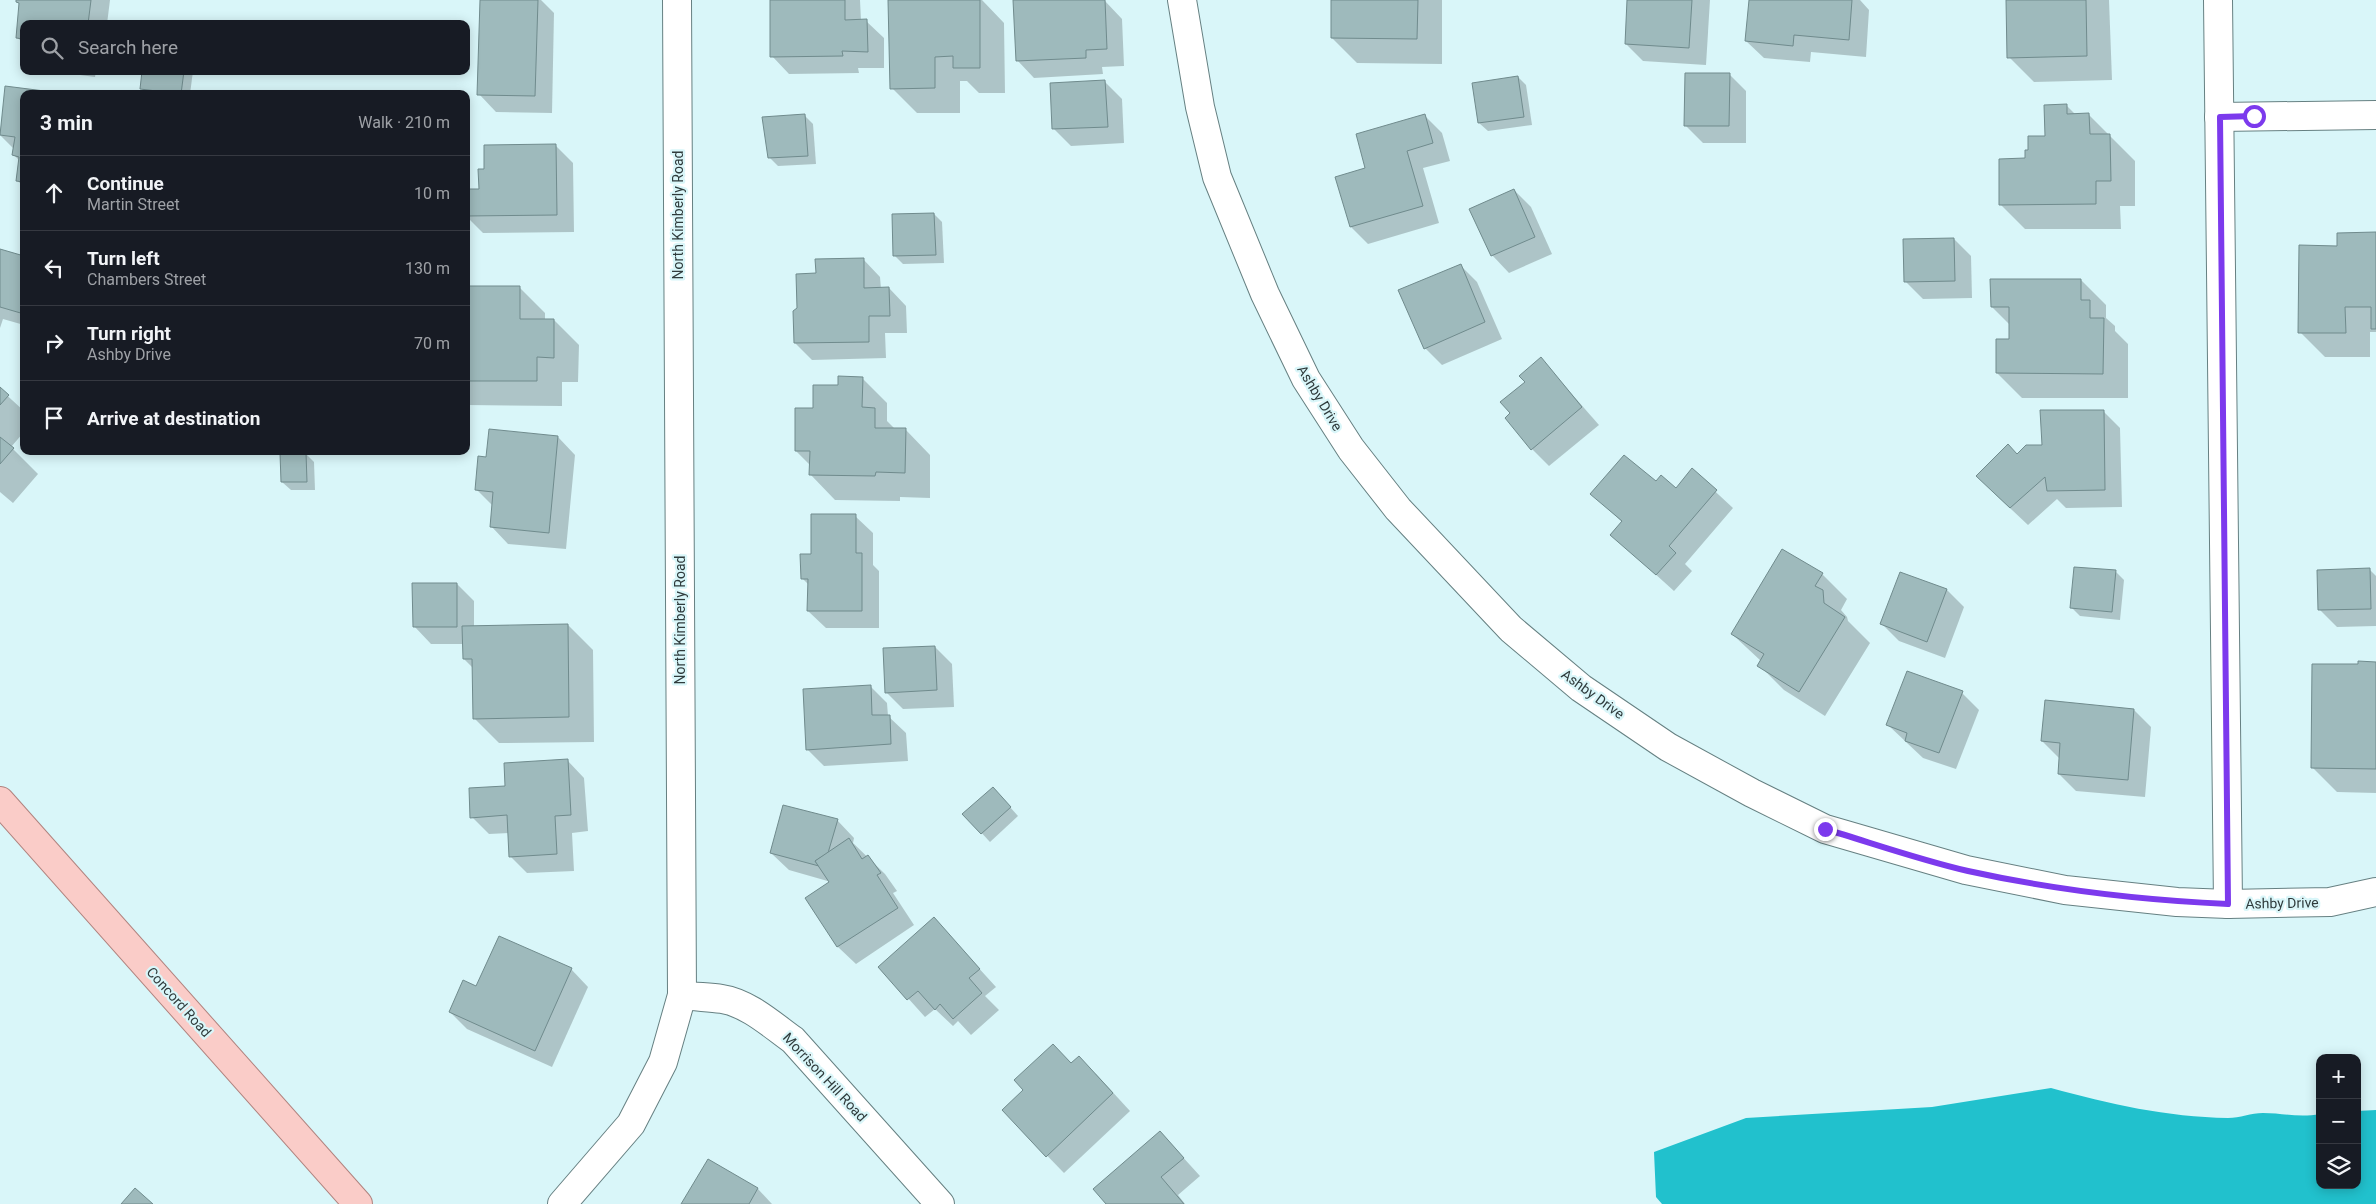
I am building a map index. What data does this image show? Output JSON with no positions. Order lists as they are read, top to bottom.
{
  "streets": {
    "main road": ["Concord Road"],
    "street": ["North Kimberly Road", "Ashby Drive", "Morrison Hill Road"]
  },
  "crossings": [
    ["North Kimberly Road", "Morrison Hill Road"]
  ],
  "page": {
    "search": "Search here",
    "heading": ["3 min", "Walk · 210 m"],
    "list": [
      ["Continue", "Martin Street", "10 m"],
      ["Turn left", "Chambers Street", "130 m"],
      ["Turn right", "Ashby Drive", "70 m"],
      "Arrive at destination"
    ],
    "map_buttons": ["+", "−"]
  }
}
